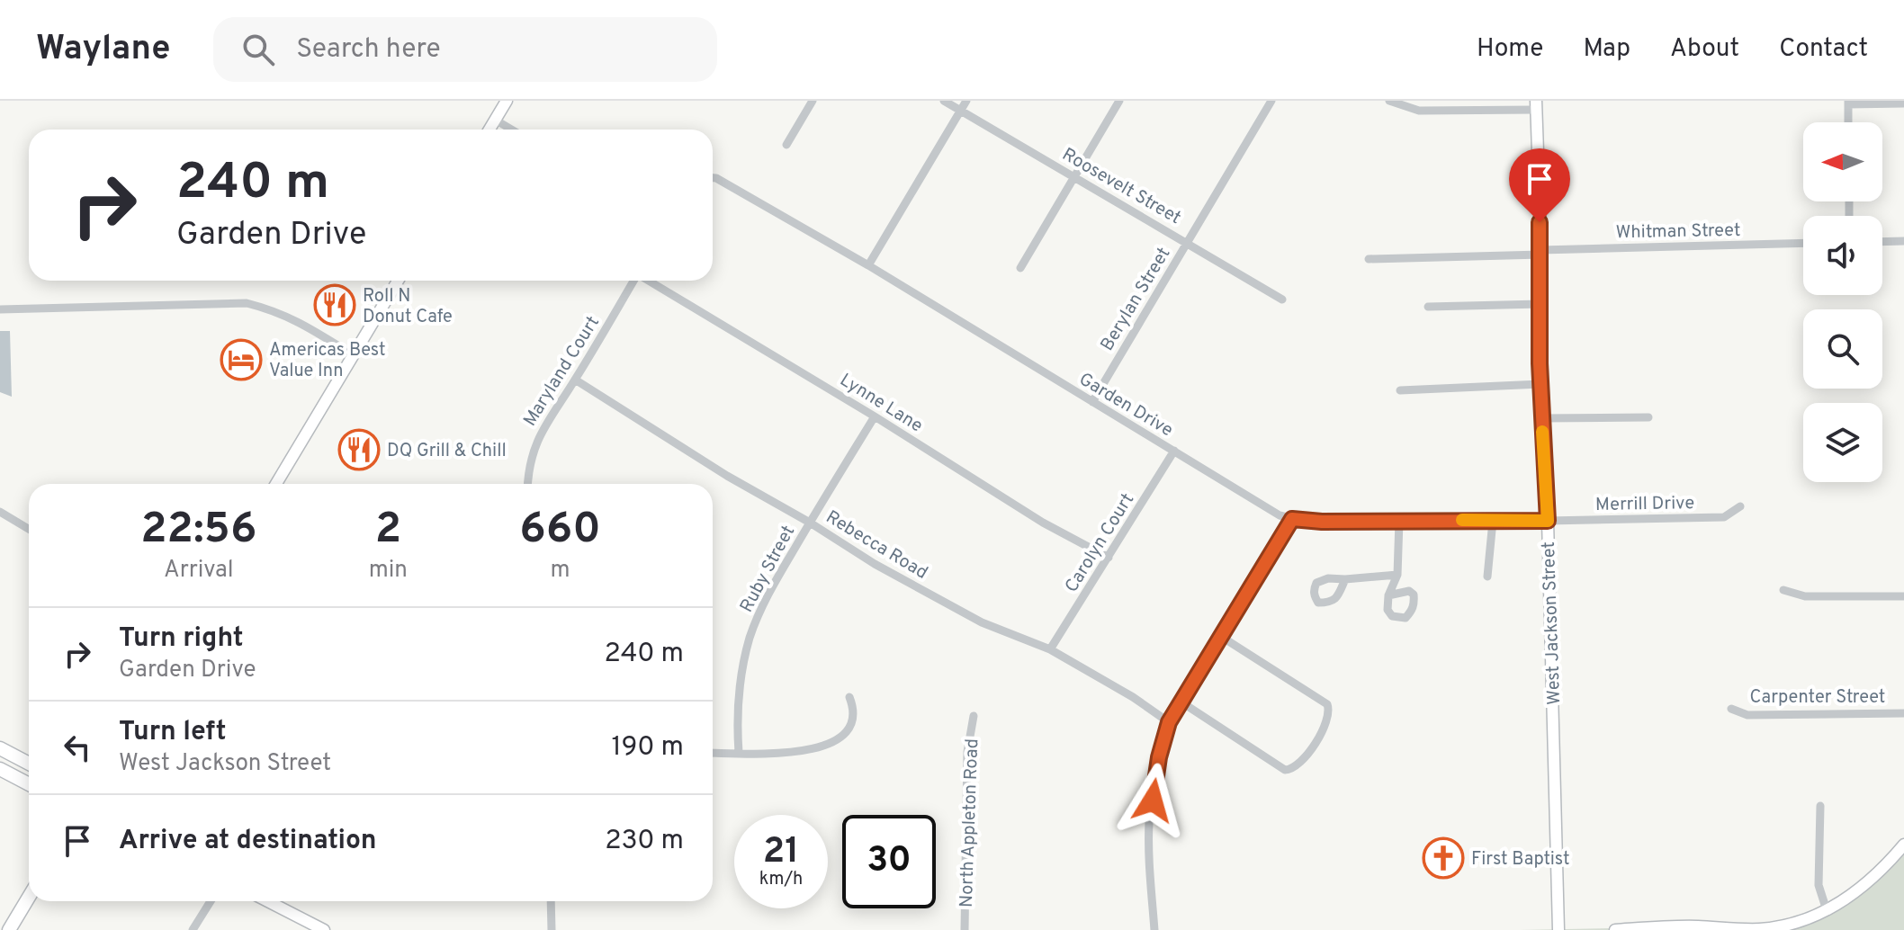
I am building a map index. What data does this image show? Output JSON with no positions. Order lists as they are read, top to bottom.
{
  "streets": {
    "street": [
      "Roosevelt Street",
      "Whitman Street",
      "Berylan Street",
      "Maryland Court",
      "Lynne Lane",
      "Garden Drive",
      "Merrill Drive",
      "Carolyn Court",
      "Rebecca Road",
      "Ruby Street",
      "West Jackson Street",
      "Carpenter Street",
      "North Appleton Road"
    ]
  },
  "crossings": [
    ["Roosevelt Street", "Berylan Street"],
    ["Whitman Street", "West Jackson Street"],
    ["Berylan Street", "Garden Drive"],
    ["Maryland Court", "Rebecca Road"],
    ["Lynne Lane", "Carolyn Court"],
    ["Lynne Lane", "Ruby Street"],
    ["Garden Drive", "Merrill Drive"],
    ["Garden Drive", "Carolyn Court"],
    ["Garden Drive", "West Jackson Street"],
    ["Merrill Drive", "West Jackson Street"],
    ["Carolyn Court", "Rebecca Road"],
    ["Rebecca Road", "Ruby Street"]
  ],
  "places": {
    "restaurant": ["Roll N Donut Cafe", "DQ Grill & Chill"],
    "hotel": ["Americas Best Value Inn"],
    "church": ["First Baptist"]
  },
  "north": "left",
  "page": {
    "header": "Waylane",
    "search": "Search here",
    "nav": [
      "Home",
      "Map",
      "About",
      "Contact"
    ],
    "turn": ["240 m", "Garden Drive"],
    "eta": [
      "22:56",
      "Arrival",
      "2",
      "min",
      "660",
      "m"
    ],
    "list": [
      {
        "name": "Turn right",
        "note": "Garden Drive",
        "value": "240 m"
      },
      {
        "name": "Turn left",
        "note": "West Jackson Street",
        "value": "190 m"
      },
      {
        "name": "Arrive at destination",
        "value": "230 m"
      }
    ],
    "speed": "21 km/h",
    "limit": "30"
  }
}
